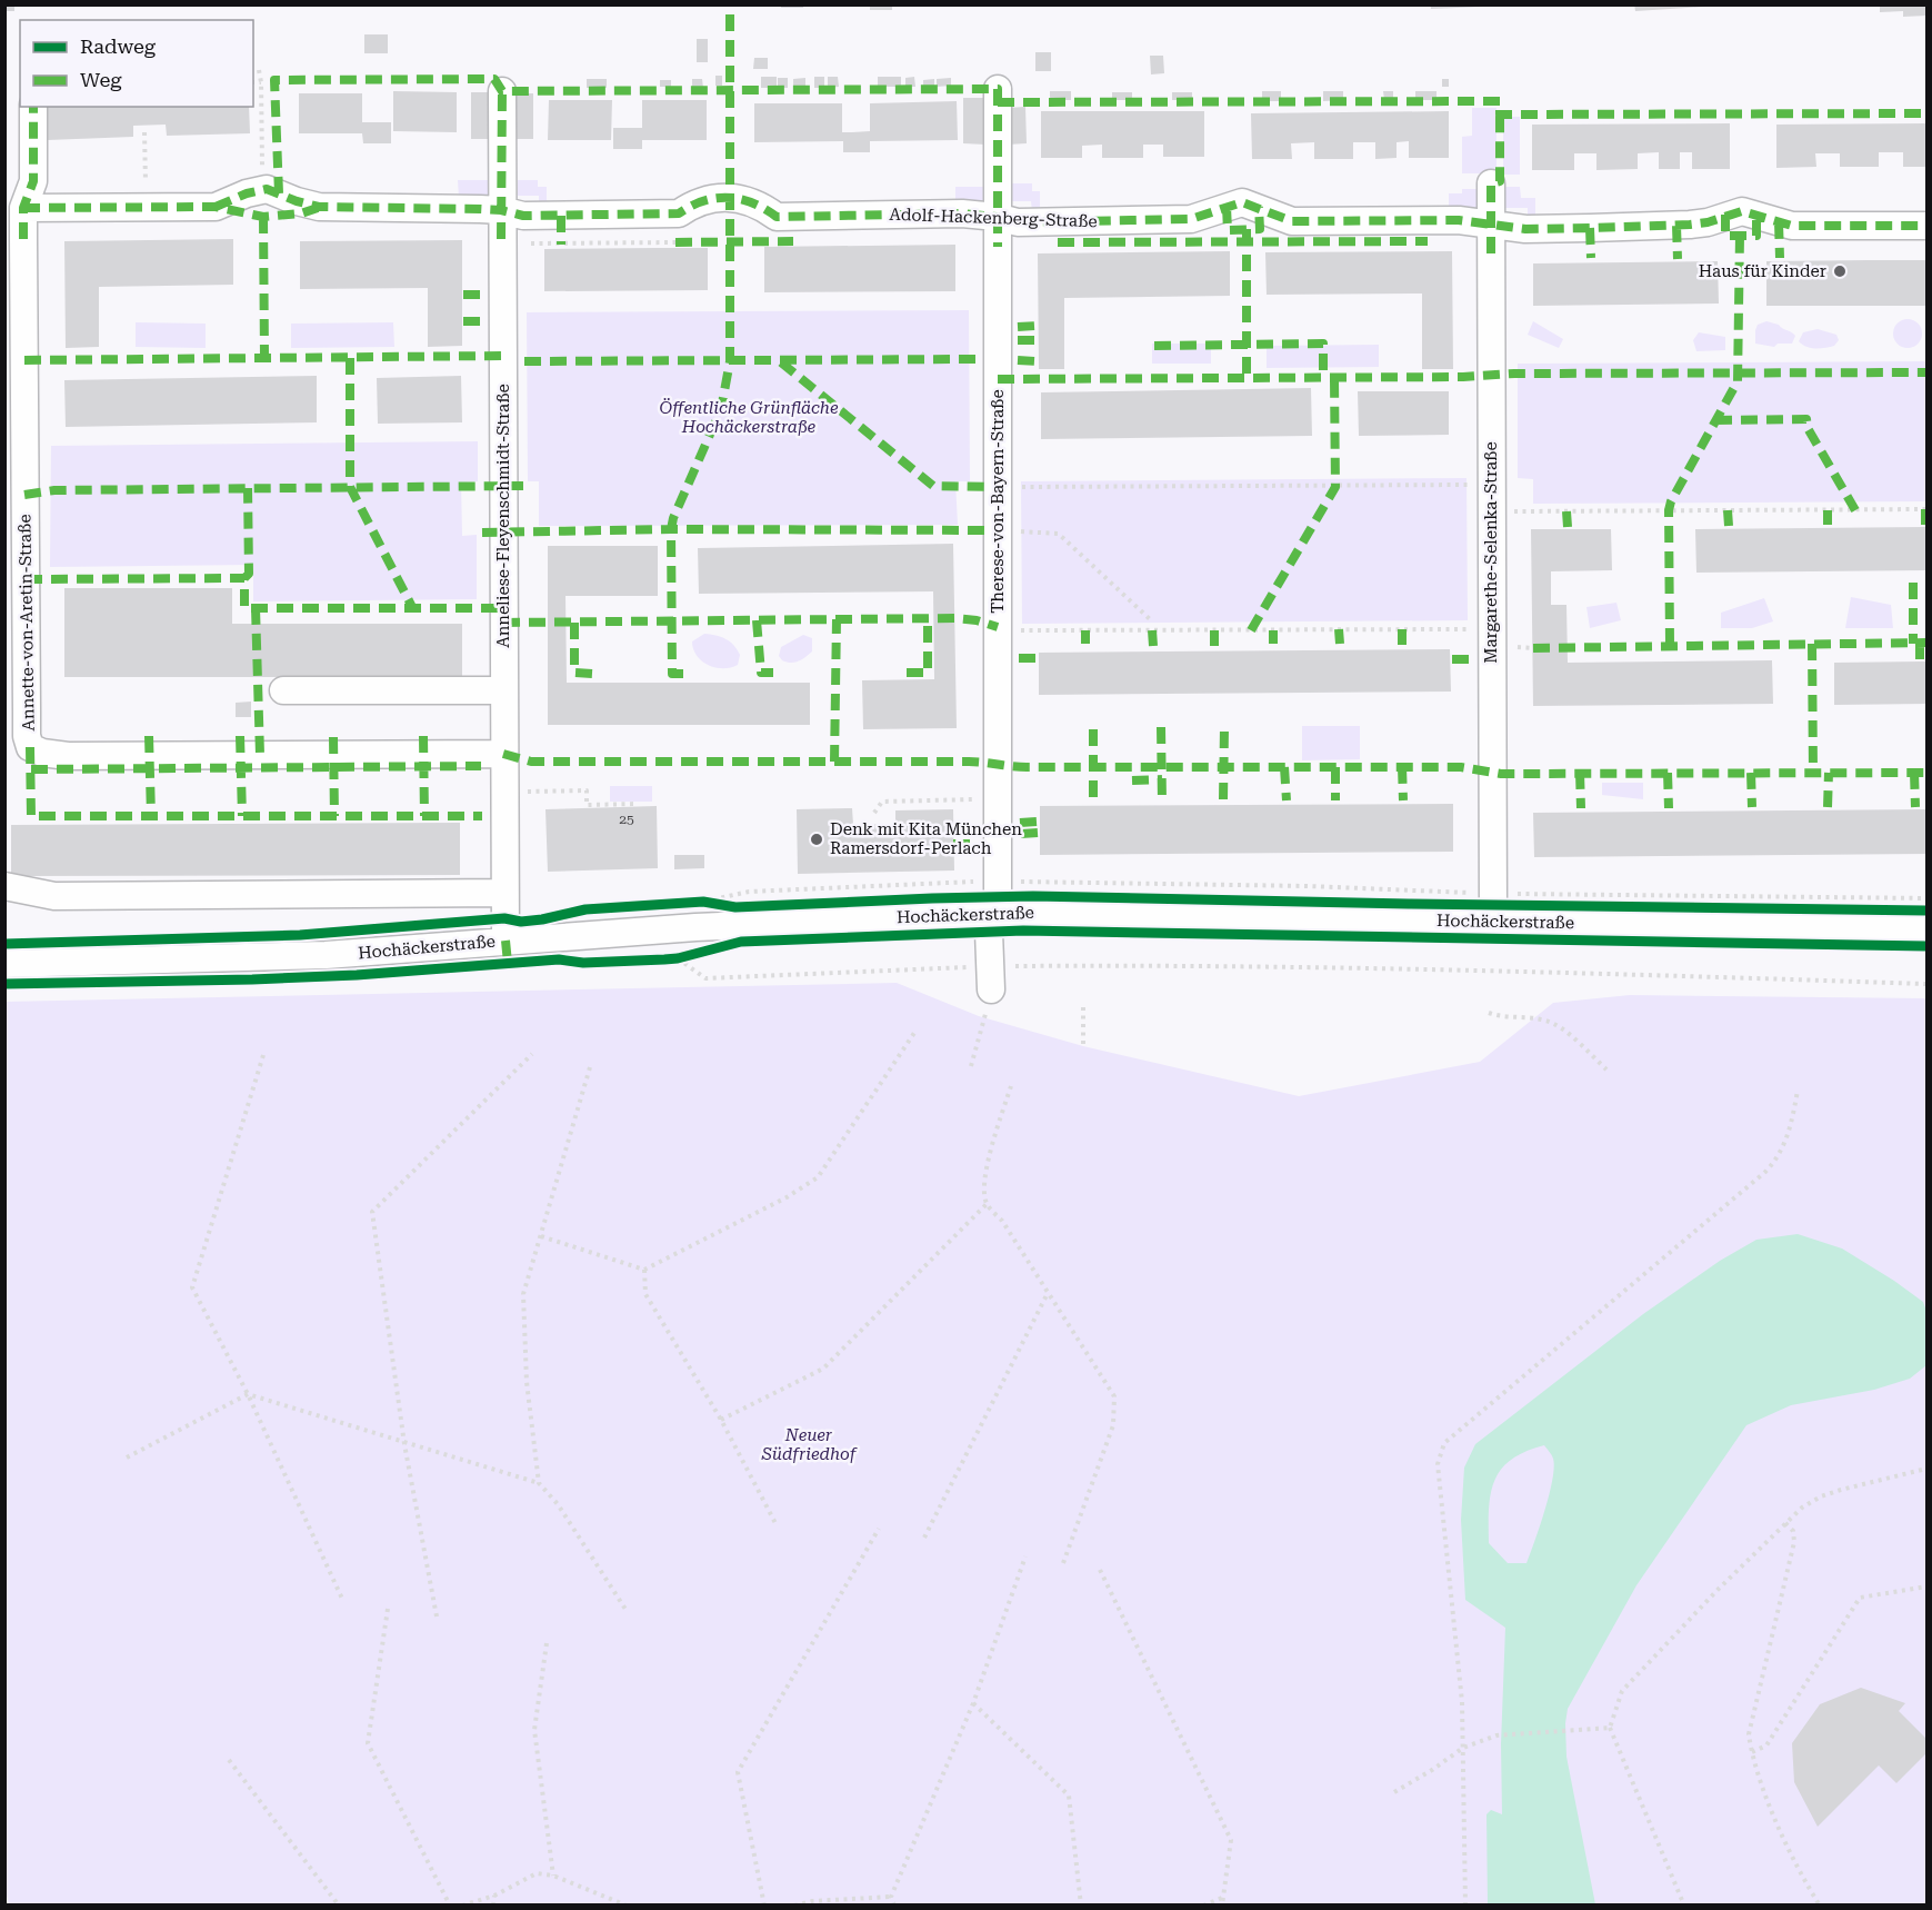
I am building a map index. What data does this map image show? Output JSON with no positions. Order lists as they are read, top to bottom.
{
  "streets": {
    "street": [
      "Adolf-Hackenberg-Straße",
      "Therese-von-Bayern-Straße",
      "Anneliese-Fleyenschmidt-Straße",
      "Margarethe-Selenka-Straße",
      "Annette-von-Aretin-Straße",
      "Hochäckerstraße"
    ]
  },
  "crossings": [
    ["Adolf-Hackenberg-Straße", "Therese-von-Bayern-Straße"],
    ["Adolf-Hackenberg-Straße", "Anneliese-Fleyenschmidt-Straße"],
    ["Adolf-Hackenberg-Straße", "Margarethe-Selenka-Straße"],
    ["Therese-von-Bayern-Straße", "Hochäckerstraße"],
    ["Anneliese-Fleyenschmidt-Straße", "Annette-von-Aretin-Straße"],
    ["Anneliese-Fleyenschmidt-Straße", "Hochäckerstraße"],
    ["Margarethe-Selenka-Straße", "Hochäckerstraße"]
  ],
  "parks": ["Öffentliche Grünfläche Hochäckerstraße", "Neuer Südfriedhof"],
  "places": ["Haus für Kinder", "Denk mit Kita München Ramersdorf-Perlach"],
  "house_numbers": ["25"],
  "legend": ["Radweg", "Weg"]
}
